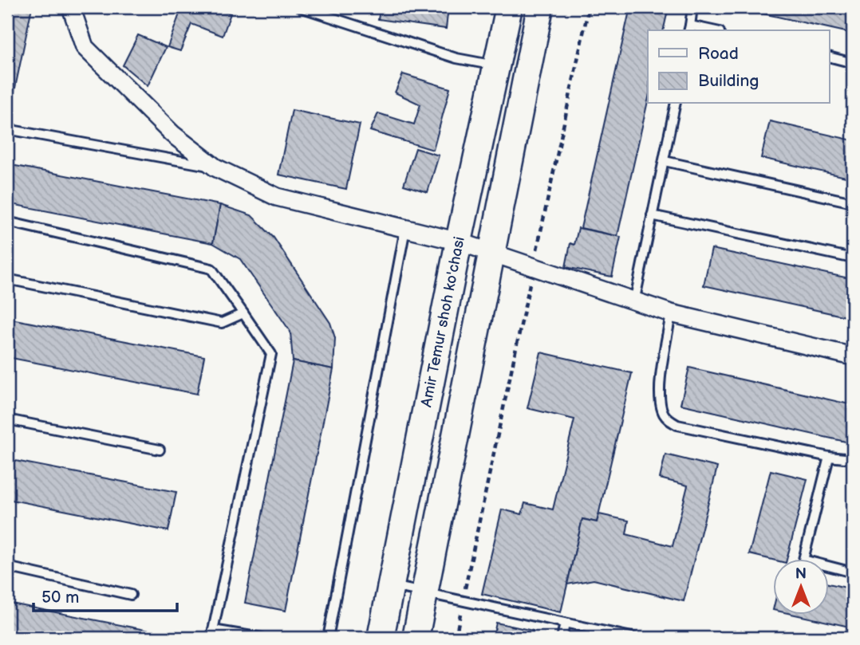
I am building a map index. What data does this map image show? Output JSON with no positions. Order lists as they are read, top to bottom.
{
  "streets": {
    "main road": ["Amir Temur shoh ko'chasi"]
  },
  "legend": ["Road", "Building"],
  "scale_bar": "50 m",
  "north": "top"
}
